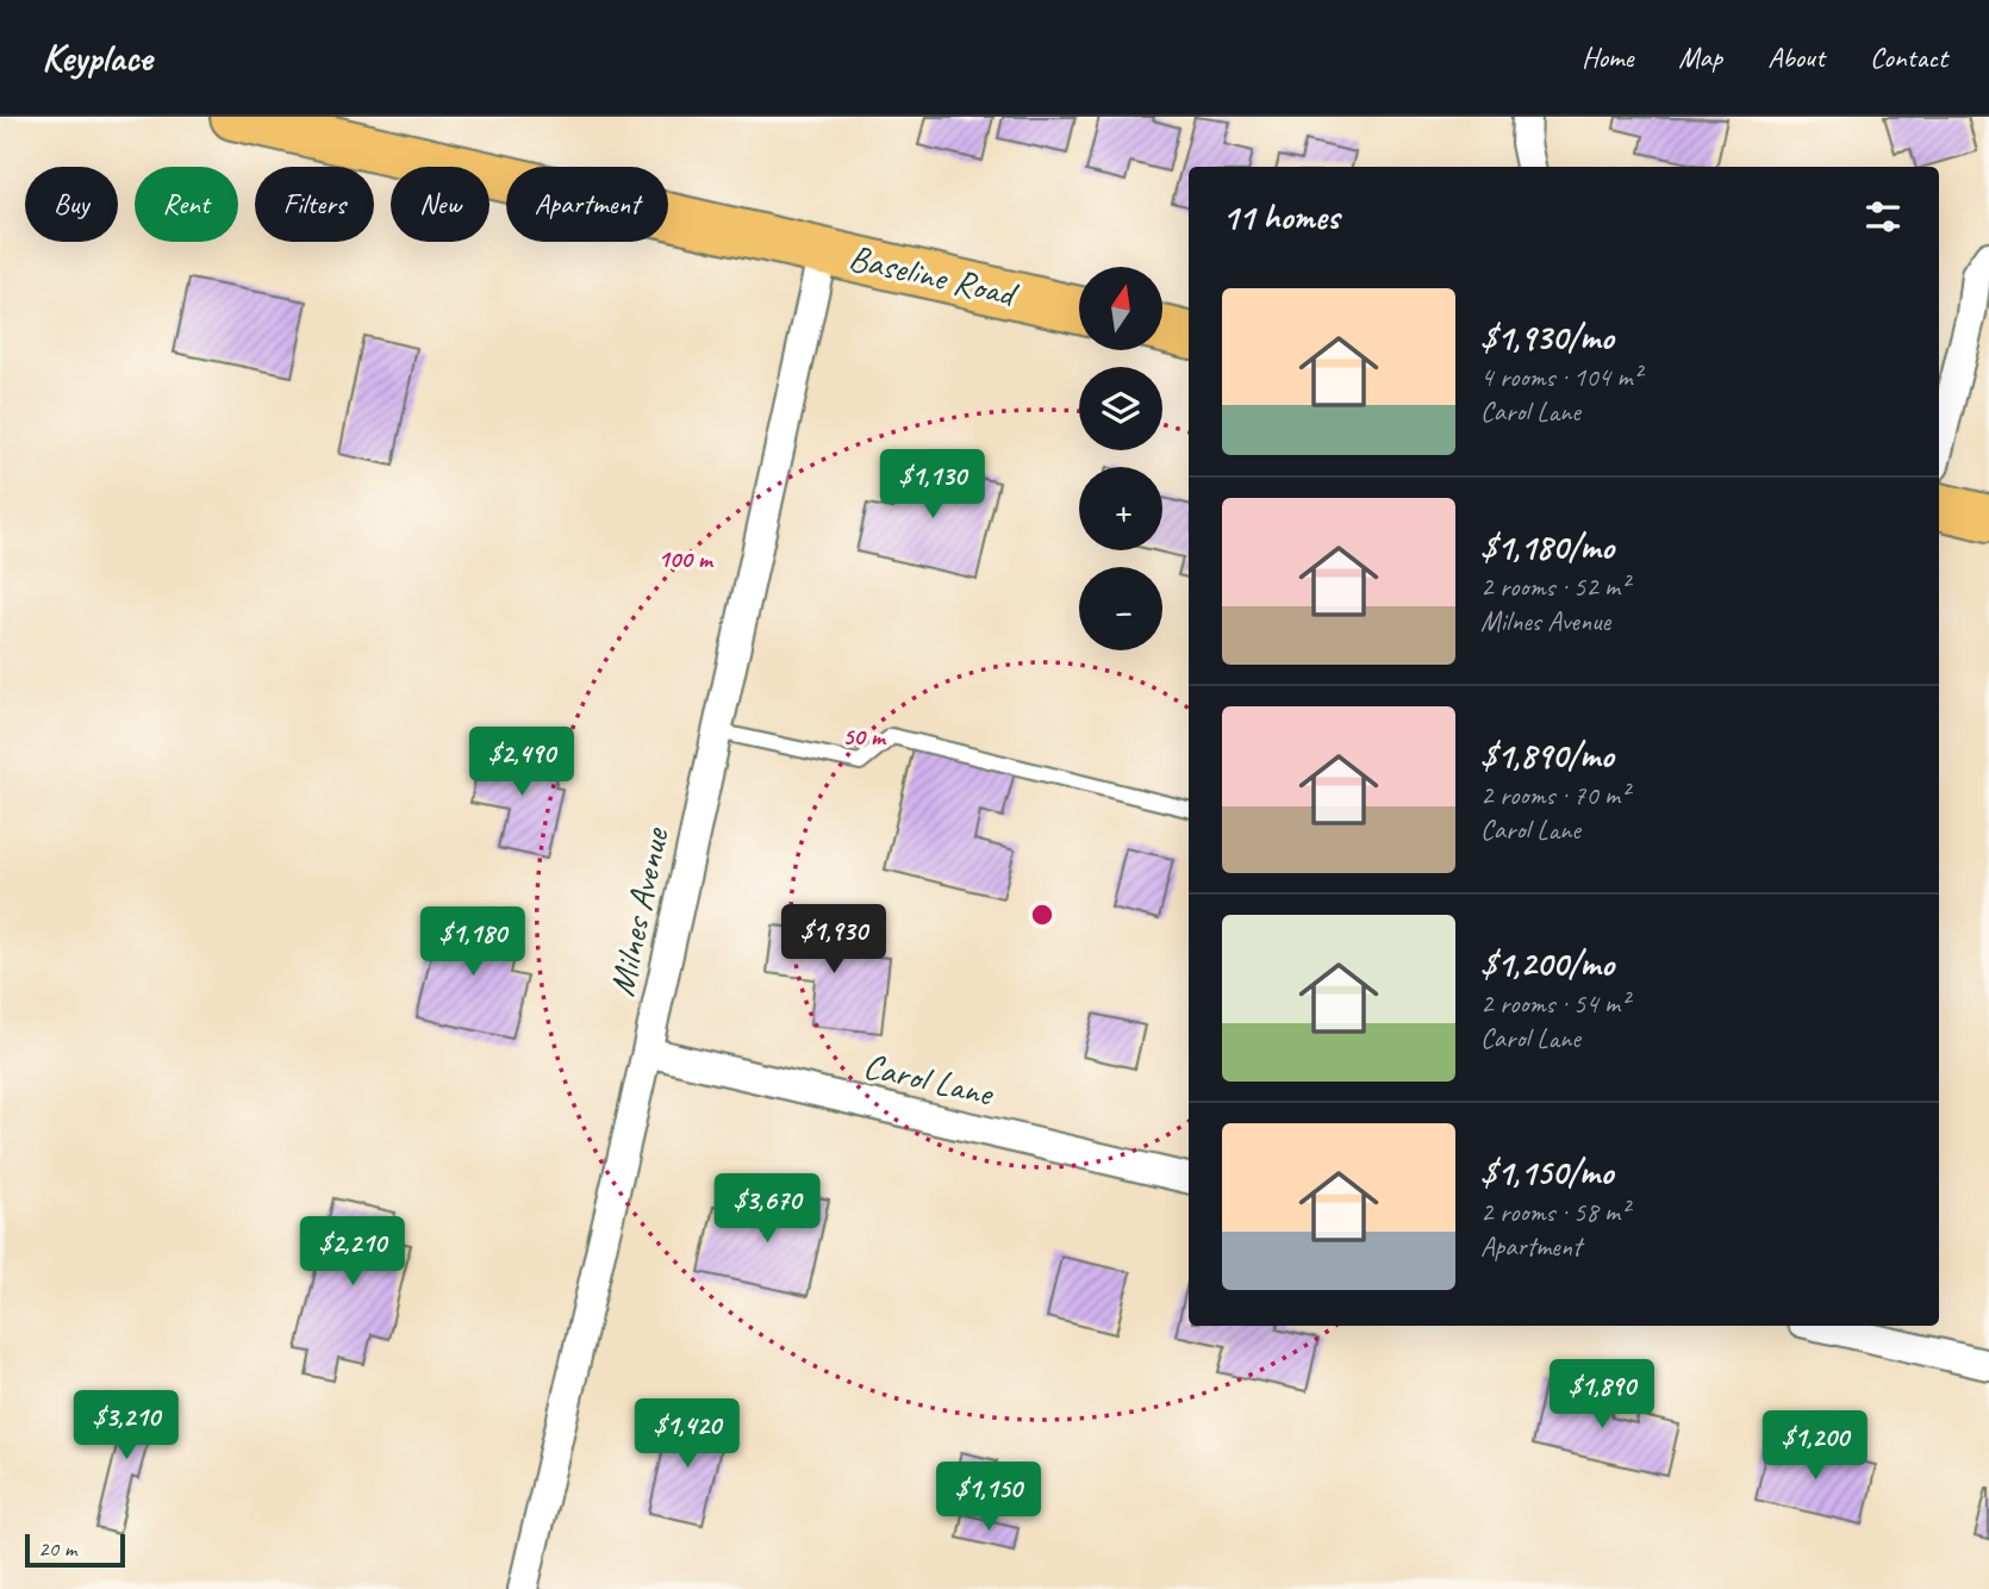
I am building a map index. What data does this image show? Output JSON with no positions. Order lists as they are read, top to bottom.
{
  "streets": {
    "main road": ["Baseline Road"],
    "street": ["Milnes Avenue", "Carol Lane"]
  },
  "crossings": [
    ["Baseline Road", "Milnes Avenue"],
    ["Milnes Avenue", "Carol Lane"]
  ],
  "scale_bar": "20 m",
  "north": "top",
  "page": {
    "header": "Keyplace",
    "nav": [
      "Home",
      "Map",
      "About",
      "Contact"
    ],
    "chip": [
      "Buy",
      "Rent",
      "Filters",
      "New",
      "Apartment"
    ],
    "heading": "11 homes",
    "map_buttons": ["+", "−"],
    "list": [
      {
        "name": "$1,930/mo",
        "note": "4 rooms · 104 m² · Carol Lane"
      },
      {
        "name": "$1,180/mo",
        "note": "2 rooms · 52 m² · Milnes Avenue"
      },
      {
        "name": "$1,890/mo",
        "note": "2 rooms · 70 m² · Carol Lane"
      },
      {
        "name": "$1,200/mo",
        "note": "2 rooms · 54 m² · Carol Lane"
      },
      {
        "name": "$1,150/mo",
        "note": "2 rooms · 58 m² · Apartment"
      }
    ],
    "price": [
      "$1,130",
      "$2,490",
      "$1,930",
      "$1,180",
      "$3,670",
      "$2,210",
      "$1,890",
      "$3,210",
      "$1,420",
      "$1,200",
      "$1,150"
    ],
    "scale": "20 m"
  },
  "rings": ["100 m", "50 m"]
}
